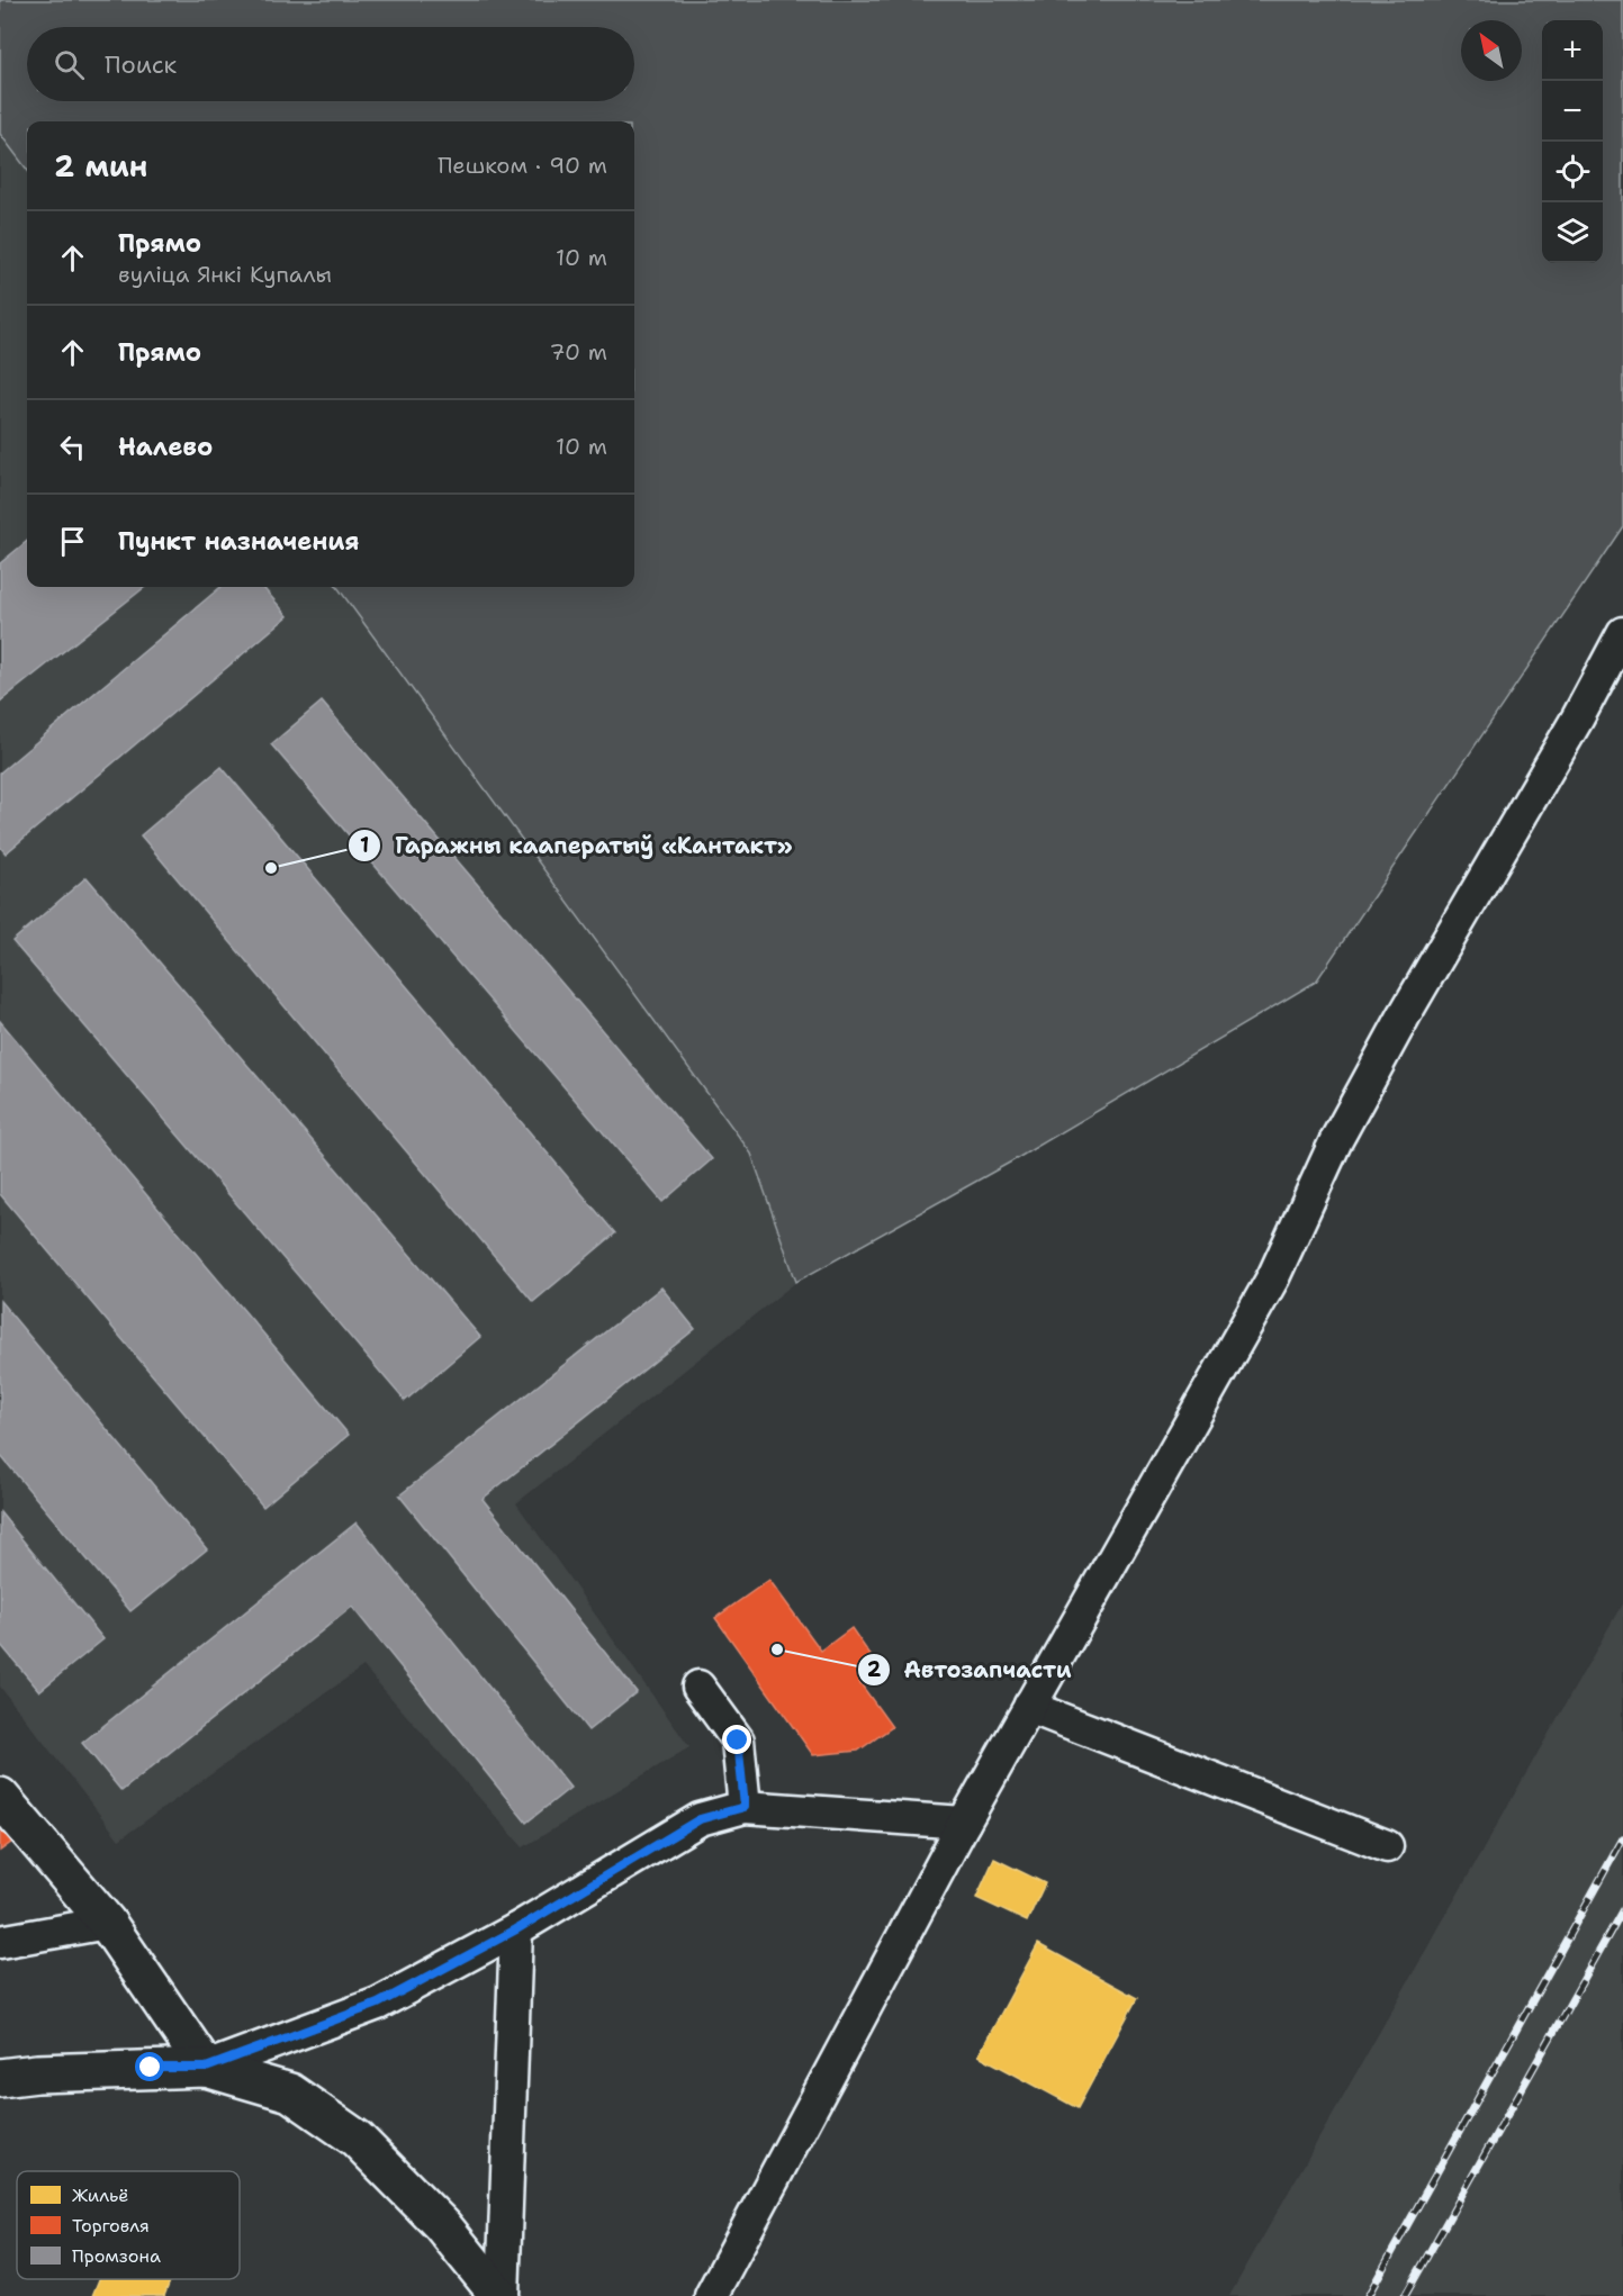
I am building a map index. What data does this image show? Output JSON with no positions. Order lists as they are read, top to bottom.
{
  "places": ["Гаражны кааператыў «Кантакт»", "Автозапчасти"],
  "legend": ["Жильё", "Торговля", "Промзона"],
  "north": "top left",
  "page": {
    "map_buttons": ["+", "−"],
    "search": "Поиск",
    "heading": ["2 мин", "Пешком · 90 m"],
    "list": [
      ["Прямо", "вуліца Янкі Купалы", "10 m"],
      ["Прямо", "70 m"],
      ["Налево", "10 m"],
      "Пункт назначения"
    ]
  }
}
